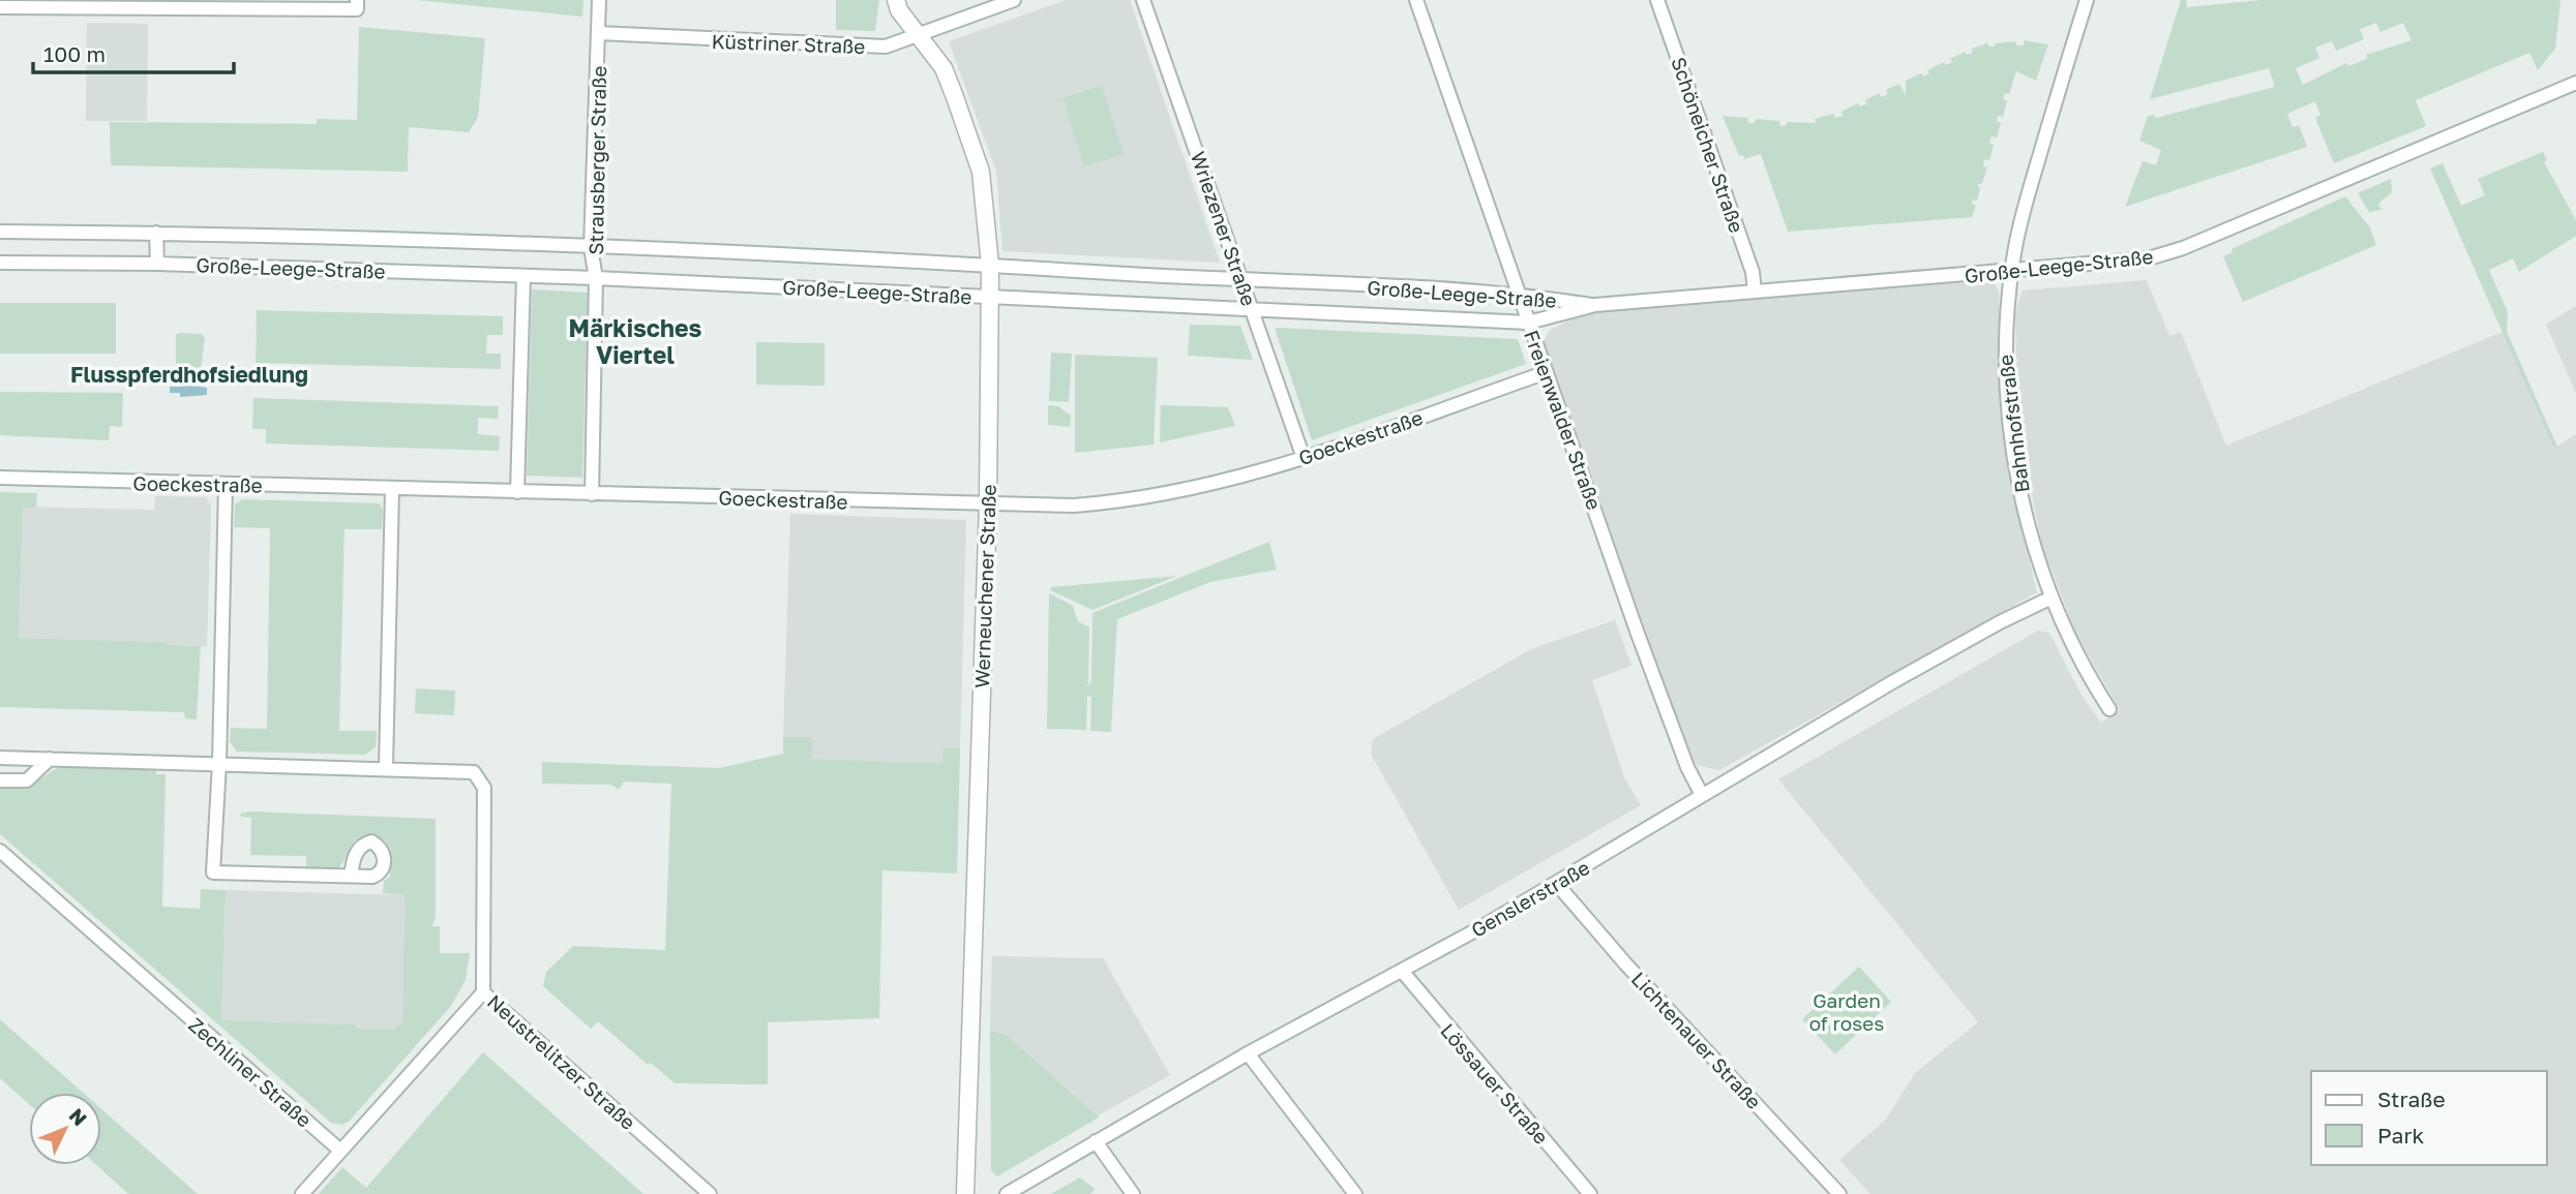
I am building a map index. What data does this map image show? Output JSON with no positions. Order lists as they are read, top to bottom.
{
  "streets": {
    "street": [
      "Küstriner Straße",
      "Schöneicher Straße",
      "Strausberger Straße",
      "Wriezener Straße",
      "Große-Leege-Straße",
      "Freienwalder Straße",
      "Bahnhofstraße",
      "Goeckestraße",
      "Werneuchener Straße",
      "Genslerstraße",
      "Lichtenauer Straße",
      "Neustrelitzer Straße",
      "Zechliner Straße",
      "Lössauer Straße"
    ]
  },
  "crossings": [
    ["Küstriner Straße", "Strausberger Straße"],
    ["Küstriner Straße", "Werneuchener Straße"],
    ["Schöneicher Straße", "Große-Leege-Straße"],
    ["Strausberger Straße", "Große-Leege-Straße"],
    ["Strausberger Straße", "Goeckestraße"],
    ["Wriezener Straße", "Große-Leege-Straße"],
    ["Wriezener Straße", "Goeckestraße"],
    ["Große-Leege-Straße", "Freienwalder Straße"],
    ["Große-Leege-Straße", "Bahnhofstraße"],
    ["Große-Leege-Straße", "Werneuchener Straße"],
    ["Freienwalder Straße", "Goeckestraße"],
    ["Freienwalder Straße", "Genslerstraße"],
    ["Bahnhofstraße", "Genslerstraße"],
    ["Goeckestraße", "Werneuchener Straße"],
    ["Genslerstraße", "Lichtenauer Straße"],
    ["Genslerstraße", "Lössauer Straße"]
  ],
  "districts": ["Märkisches Viertel", "Flusspferdhofsiedlung"],
  "parks": ["Garden of roses"],
  "legend": ["Straße", "Park"],
  "scale_bar": "100 m",
  "north": "top right"
}
